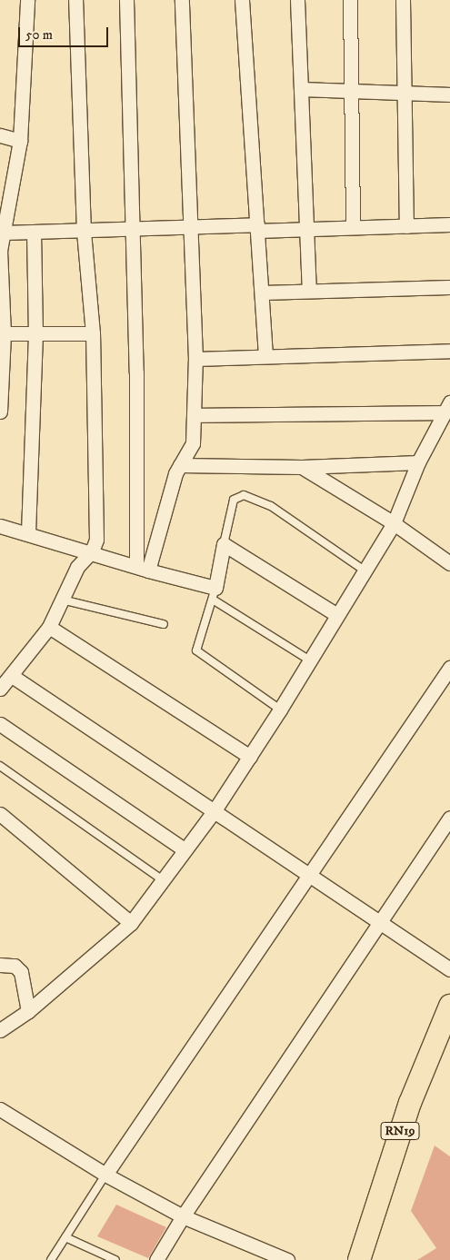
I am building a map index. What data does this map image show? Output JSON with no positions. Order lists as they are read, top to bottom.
{
  "streets": {
    "main road": ["RN19"]
  },
  "scale_bar": "50 m"
}
